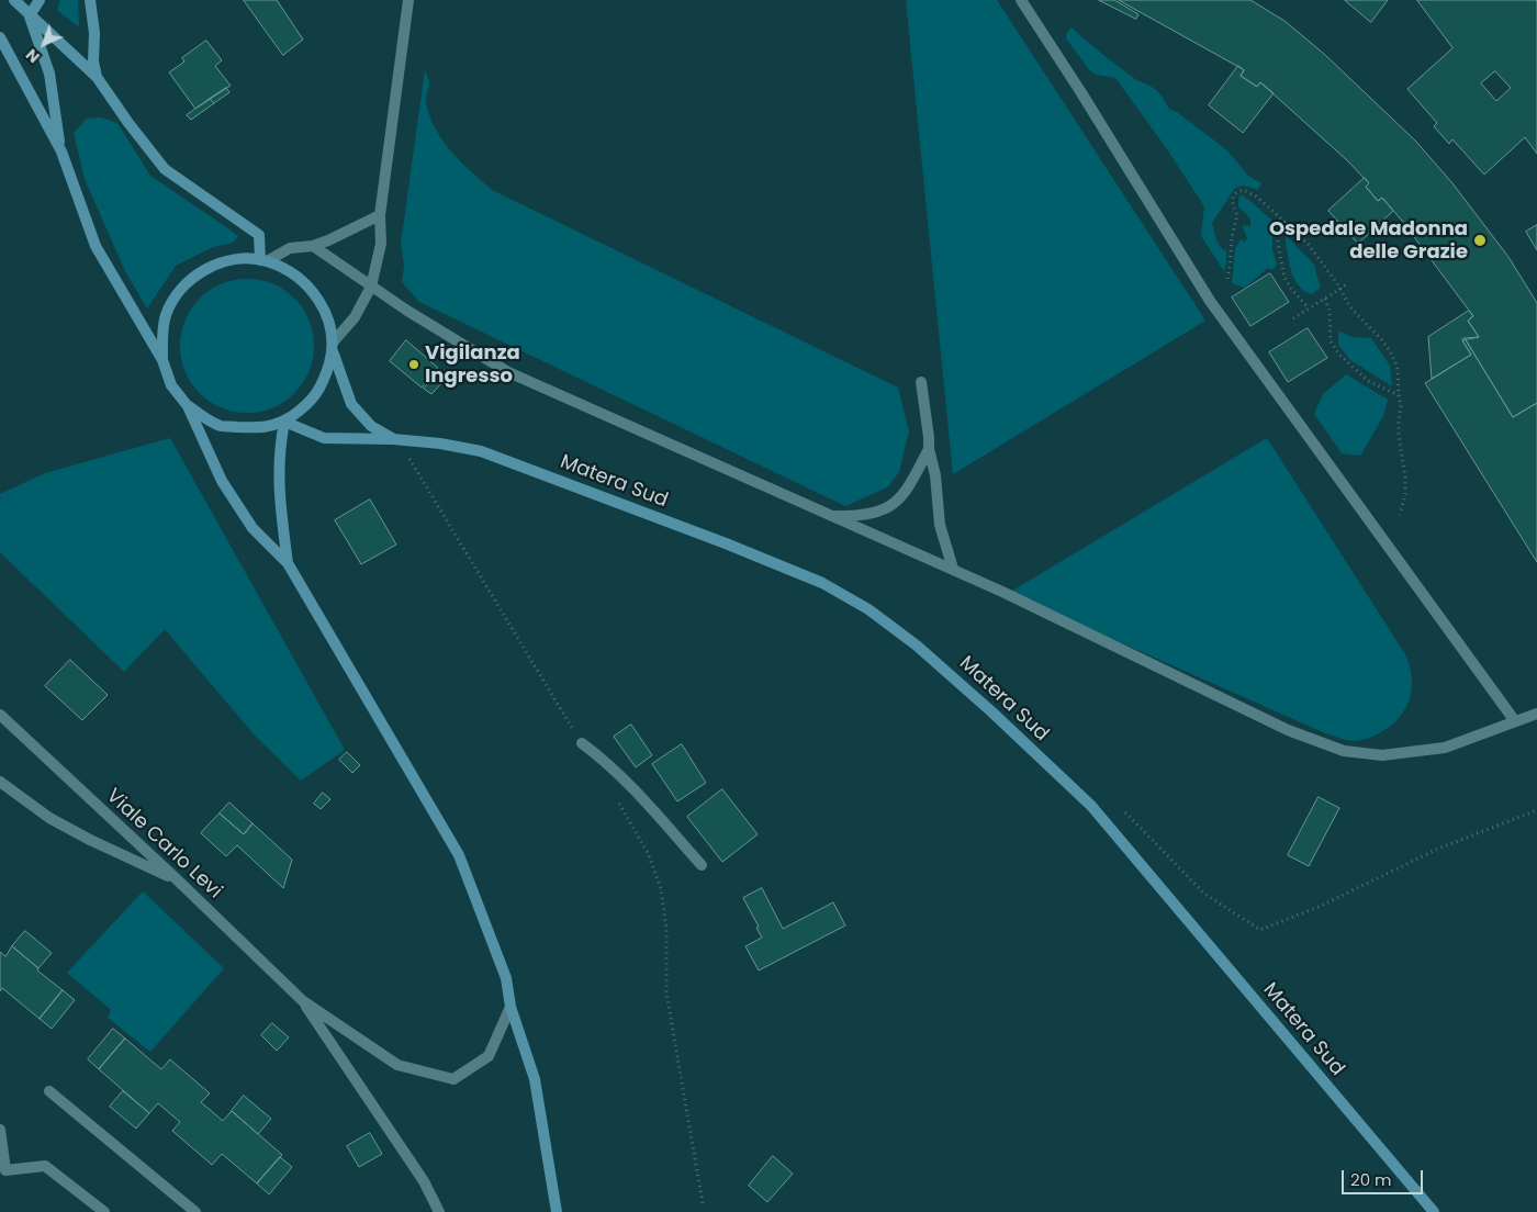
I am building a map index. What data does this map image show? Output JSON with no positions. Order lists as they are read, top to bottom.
{
  "streets": {
    "main road": ["Matera Sud"],
    "street": ["Viale Carlo Levi"]
  },
  "places": ["Ospedale Madonna delle Grazie", "Vigilanza Ingresso"],
  "scale_bar": "20 m",
  "north": "bottom left"
}
